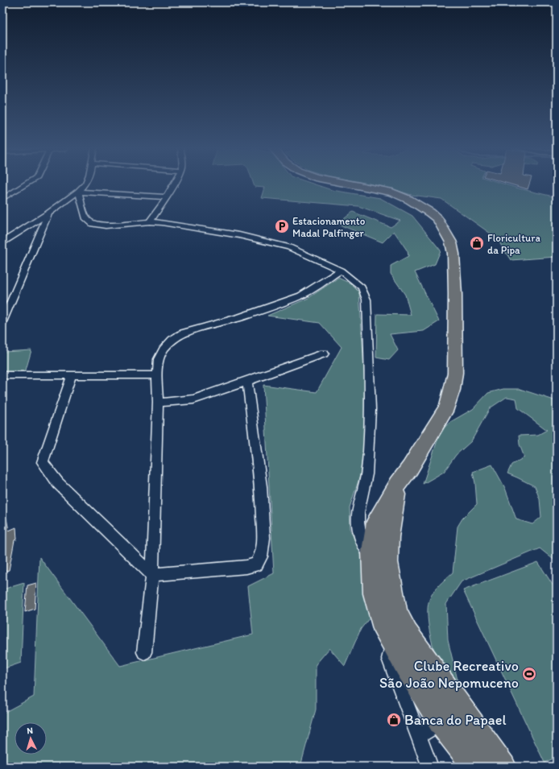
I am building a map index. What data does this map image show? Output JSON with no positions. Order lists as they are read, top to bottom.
{
  "places": {
    "parking": ["Estacionamento Madal Palfinger"],
    "shop": ["Floricultura da Pipa", "Banca do Papael"],
    "sports": ["Clube Recreativo São João Nepomuceno"]
  },
  "north": "top"
}
